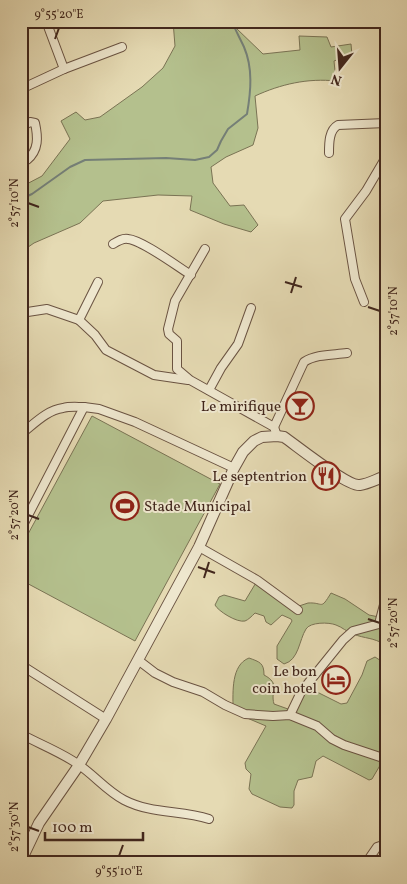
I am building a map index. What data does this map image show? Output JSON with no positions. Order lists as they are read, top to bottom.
{
  "places": {
    "bar": ["Le mirifique"],
    "restaurant": ["Le septentrion"],
    "sports": ["Stade Municipal"],
    "hotel": ["Le bon coin hotel"]
  },
  "scale_bar": "100 m",
  "north": "bottom",
  "coordinates": [
    "9°55'20\"E",
    "2°57'10\"N",
    "2°57'20\"N",
    "2°57'30\"N",
    "9°55'10\"E"
  ]
}
